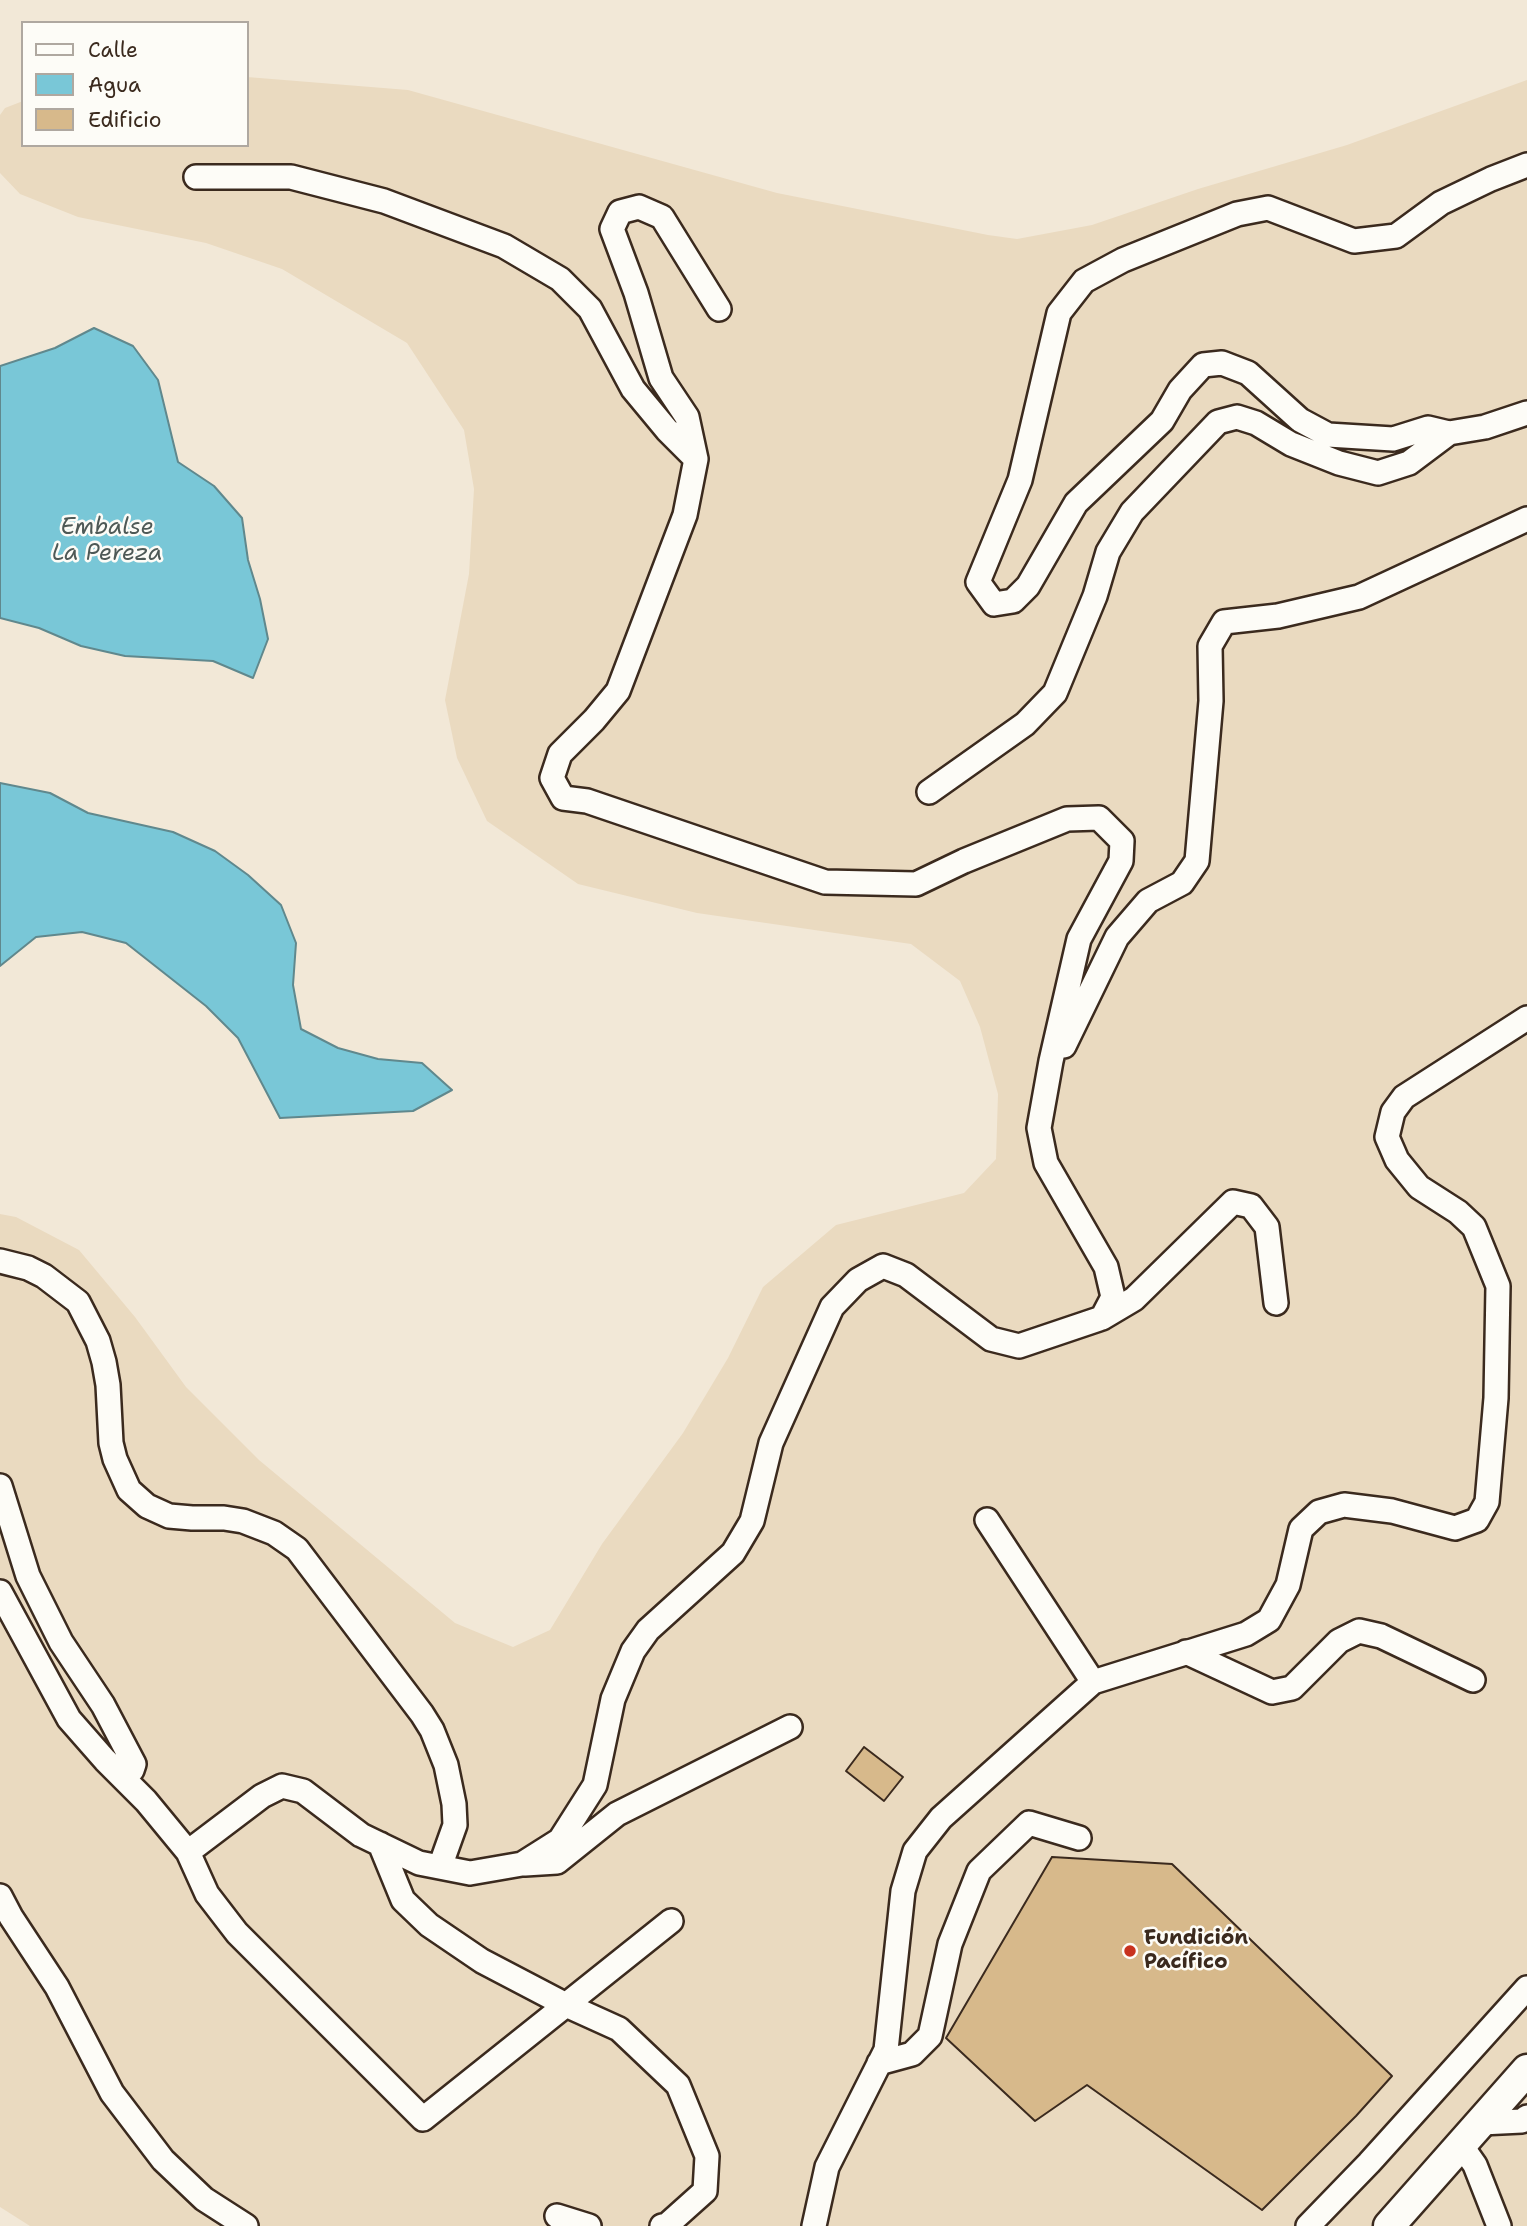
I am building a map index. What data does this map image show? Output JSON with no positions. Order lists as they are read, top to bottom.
{
  "water": ["Embalse La Pereza"],
  "places": ["Fundición Pacífico"],
  "legend": ["Calle", "Agua", "Edificio"]
}
